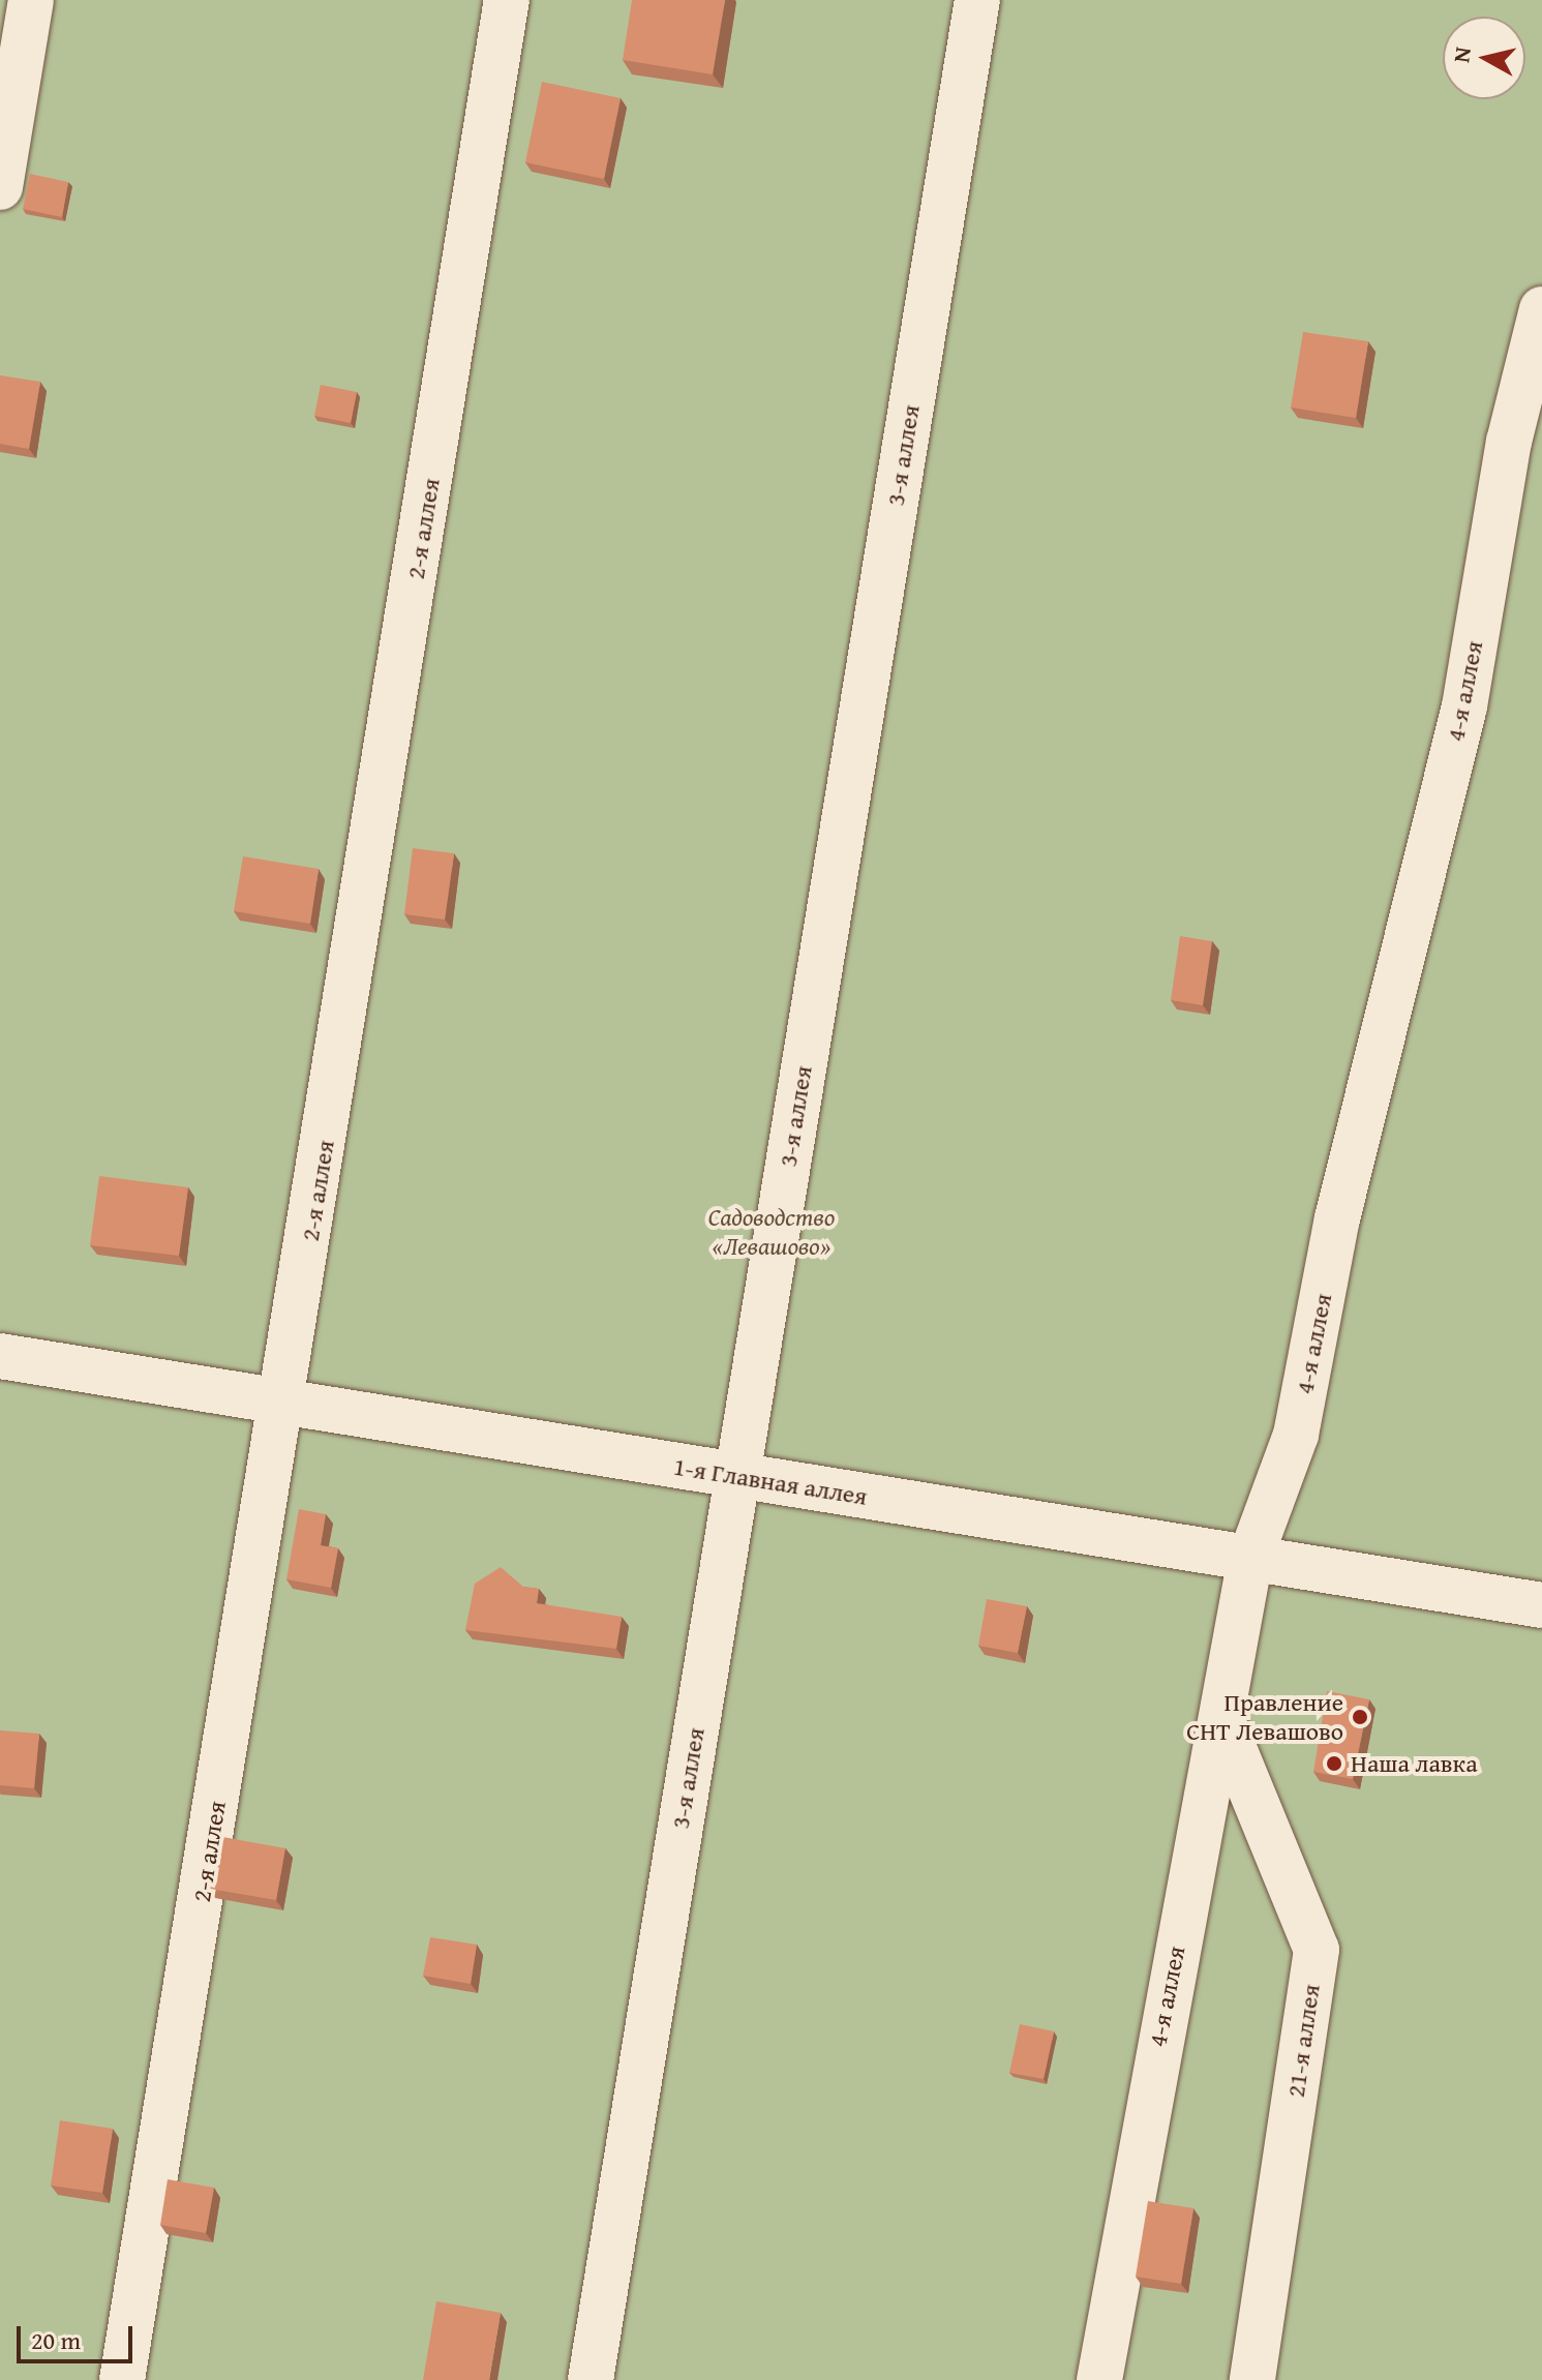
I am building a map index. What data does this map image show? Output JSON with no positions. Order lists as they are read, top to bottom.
{
  "streets": {
    "street": [
      "3-я аллея",
      "2-я аллея",
      "4-я аллея",
      "1-я Главная аллея",
      "21-я аллея"
    ]
  },
  "crossings": [
    ["3-я аллея", "1-я Главная аллея"],
    ["2-я аллея", "1-я Главная аллея"],
    ["4-я аллея", "1-я Главная аллея"],
    ["4-я аллея", "21-я аллея"]
  ],
  "parks": ["Садоводство «Левашово»"],
  "places": ["Правление СНТ Левашово", "Наша лавка"],
  "scale_bar": "20 m",
  "north": "left"
}
